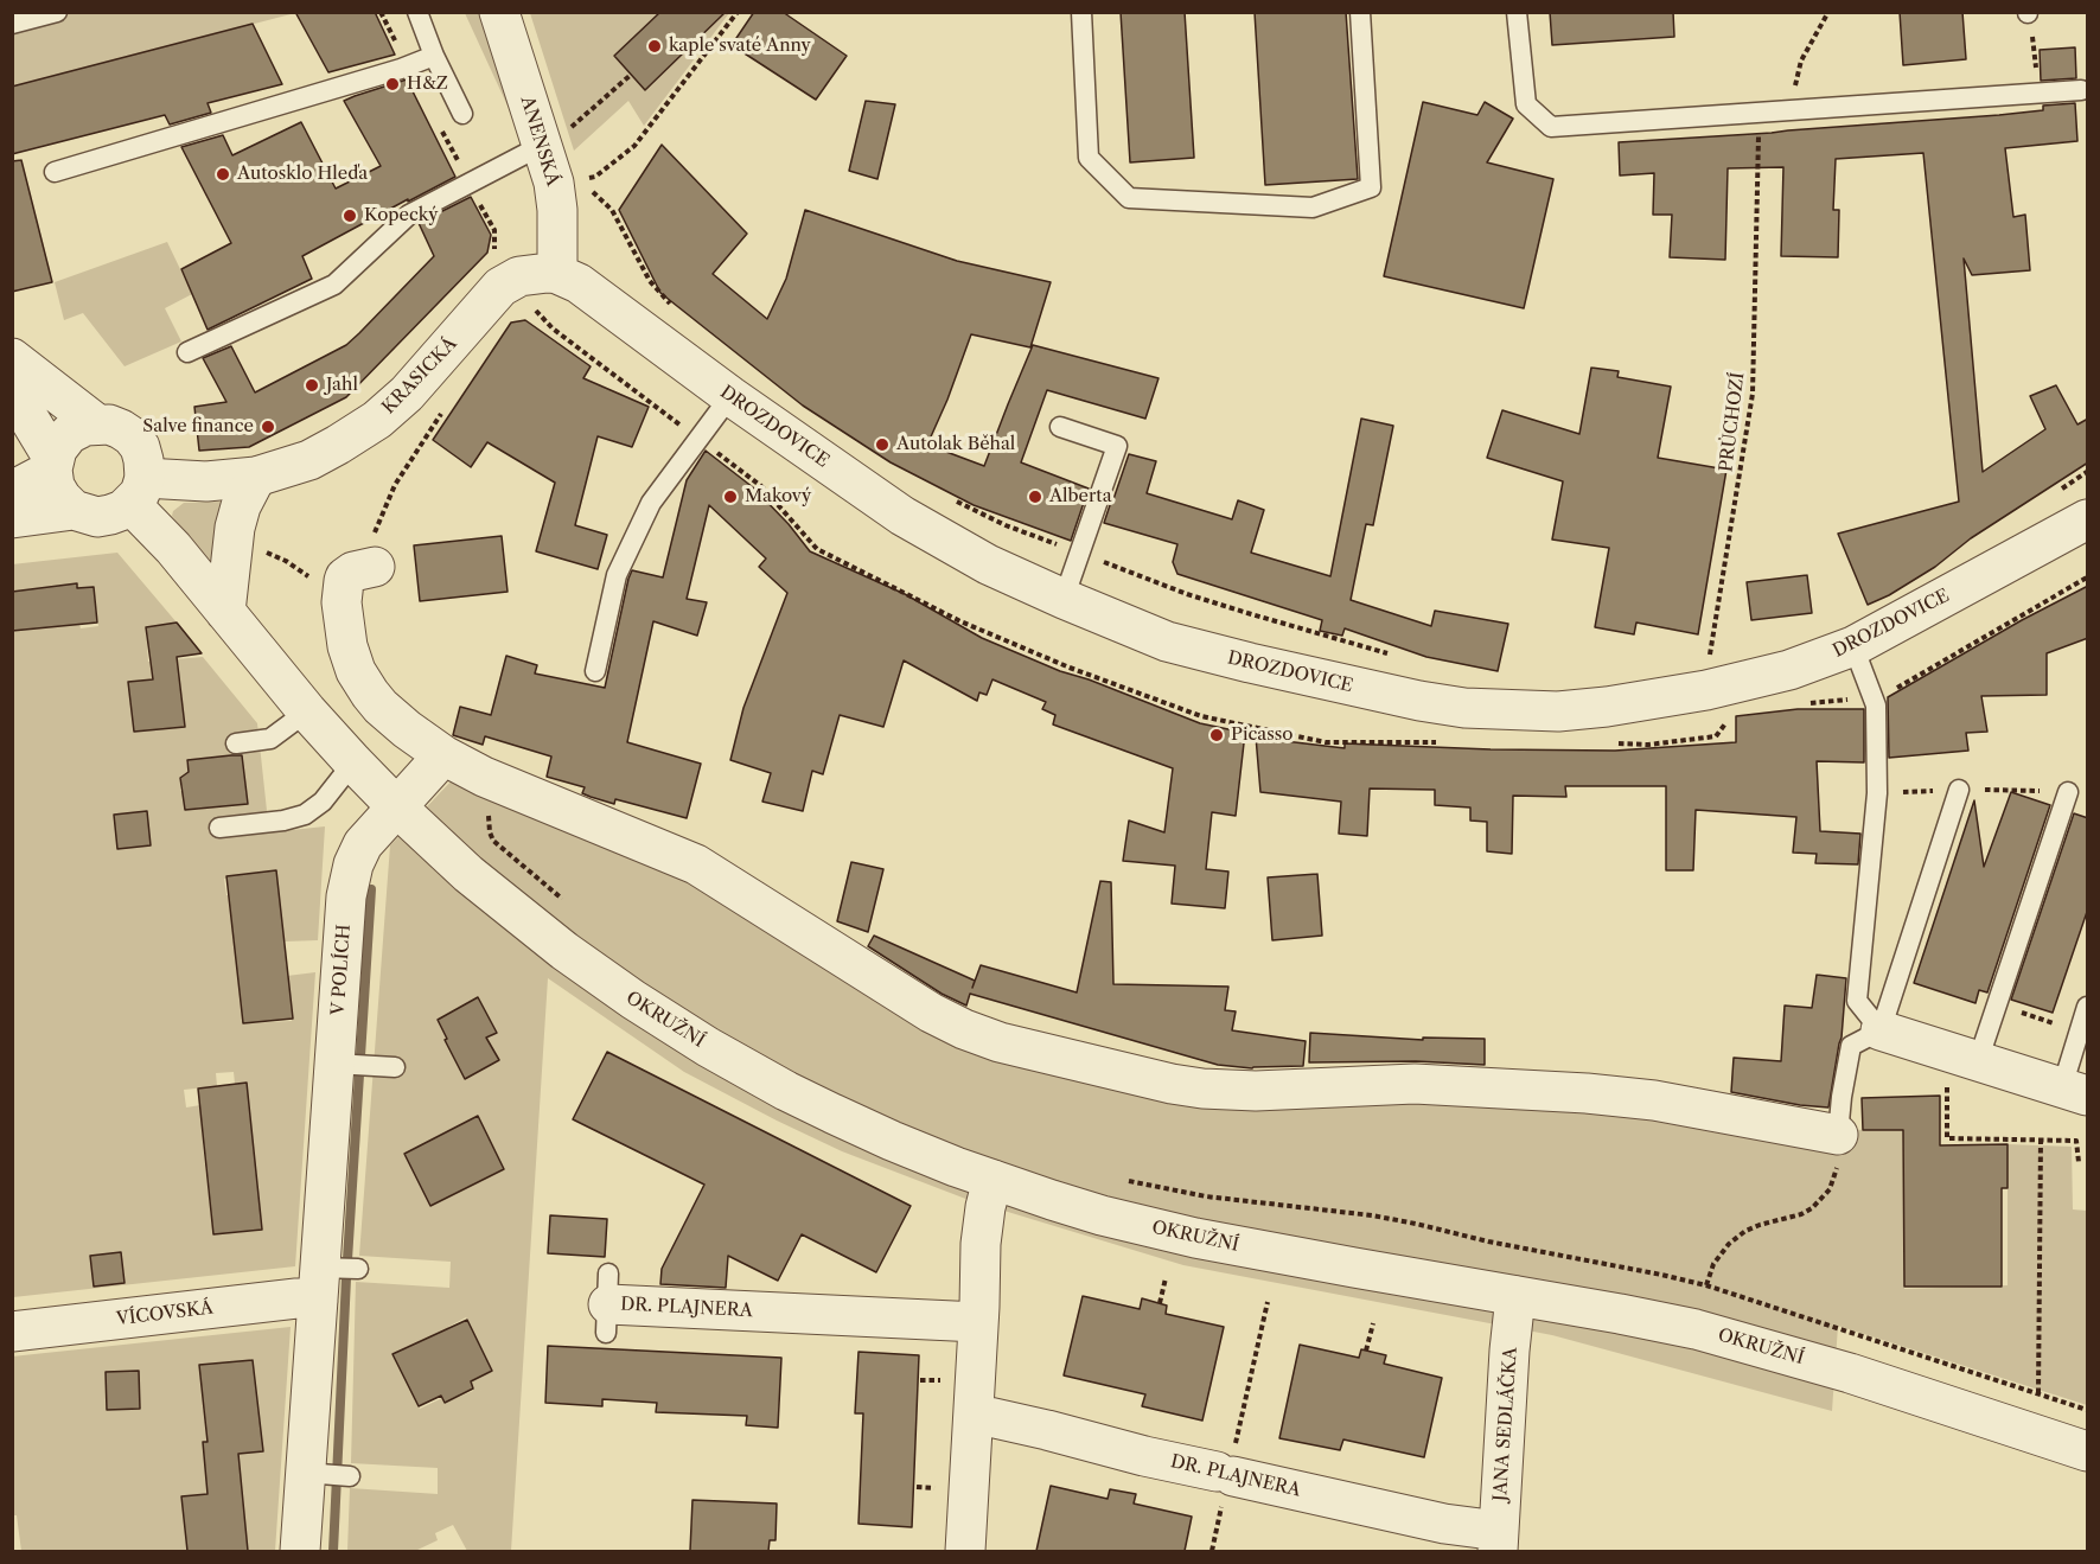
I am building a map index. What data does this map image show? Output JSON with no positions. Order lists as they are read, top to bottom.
{
  "streets": {
    "street": [
      "ANENSKÁ",
      "KRASICKÁ",
      "DROZDOVICE",
      "V POLÍCH",
      "OKRUŽNÍ",
      "DR. PLAJNERA",
      "VÍCOVSKÁ",
      "JANA SEDLÁČKA"
    ],
    "path": ["PRŮCHOZÍ"]
  },
  "crossings": [
    ["ANENSKÁ", "KRASICKÁ"],
    ["ANENSKÁ", "DROZDOVICE"],
    ["KRASICKÁ", "DROZDOVICE"],
    ["PRŮCHOZÍ", "DROZDOVICE"],
    ["V POLÍCH", "OKRUŽNÍ"],
    ["V POLÍCH", "VÍCOVSKÁ"],
    ["OKRUŽNÍ", "JANA SEDLÁČKA"],
    ["DR. PLAJNERA", "JANA SEDLÁČKA"]
  ],
  "places": [
    "kaple svaté Anny",
    "H&Z",
    "Autosklo Hleďa",
    "Kopecký",
    "Jahl",
    "Salve finance",
    "Autolak Běhal",
    "Makový",
    "Alberta",
    "Picasso"
  ]
}
